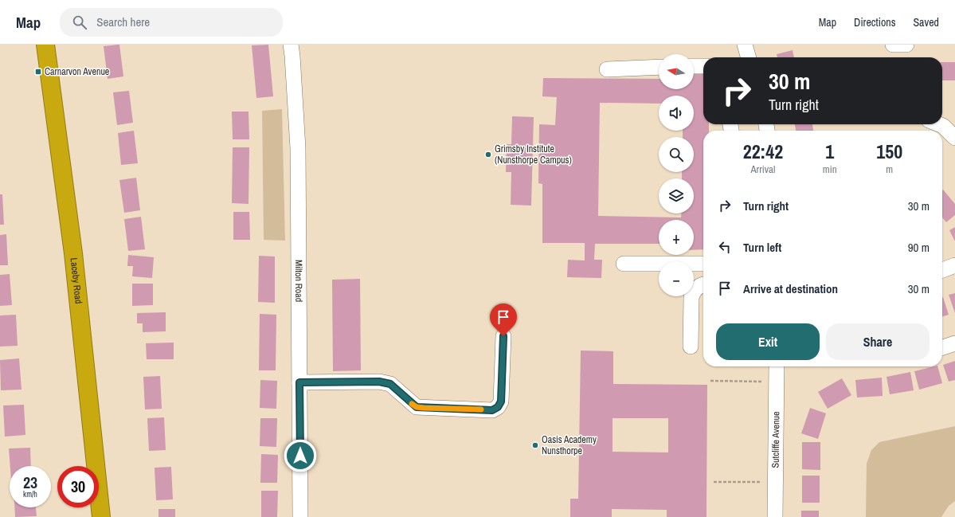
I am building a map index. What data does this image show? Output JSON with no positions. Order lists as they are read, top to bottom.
{
  "streets": {
    "highway": ["Laceby Road"],
    "street": ["Milton Road", "Sutcliffe Avenue"]
  },
  "places": {
    "transit": ["Carnarvon Avenue"],
    "other": ["Grimsby Institute (Nunsthorpe Campus)", "Oasis Academy Nunsthorpe"]
  },
  "north": "left",
  "page": {
    "header": "Map",
    "search": "Search here",
    "nav": ["Map", "Directions", "Saved"],
    "map_buttons": ["+", "−"],
    "turn": ["30 m", "Turn right"],
    "eta": [
      "22:42",
      "Arrival",
      "1",
      "min",
      "150",
      "m"
    ],
    "list": [
      {
        "name": "Turn right",
        "value": "30 m"
      },
      {
        "name": "Turn left",
        "value": "90 m"
      },
      {
        "name": "Arrive at destination",
        "value": "30 m"
      }
    ],
    "buttons": ["Exit", "Share"],
    "speed": "23 km/h",
    "limit": "30"
  }
}
